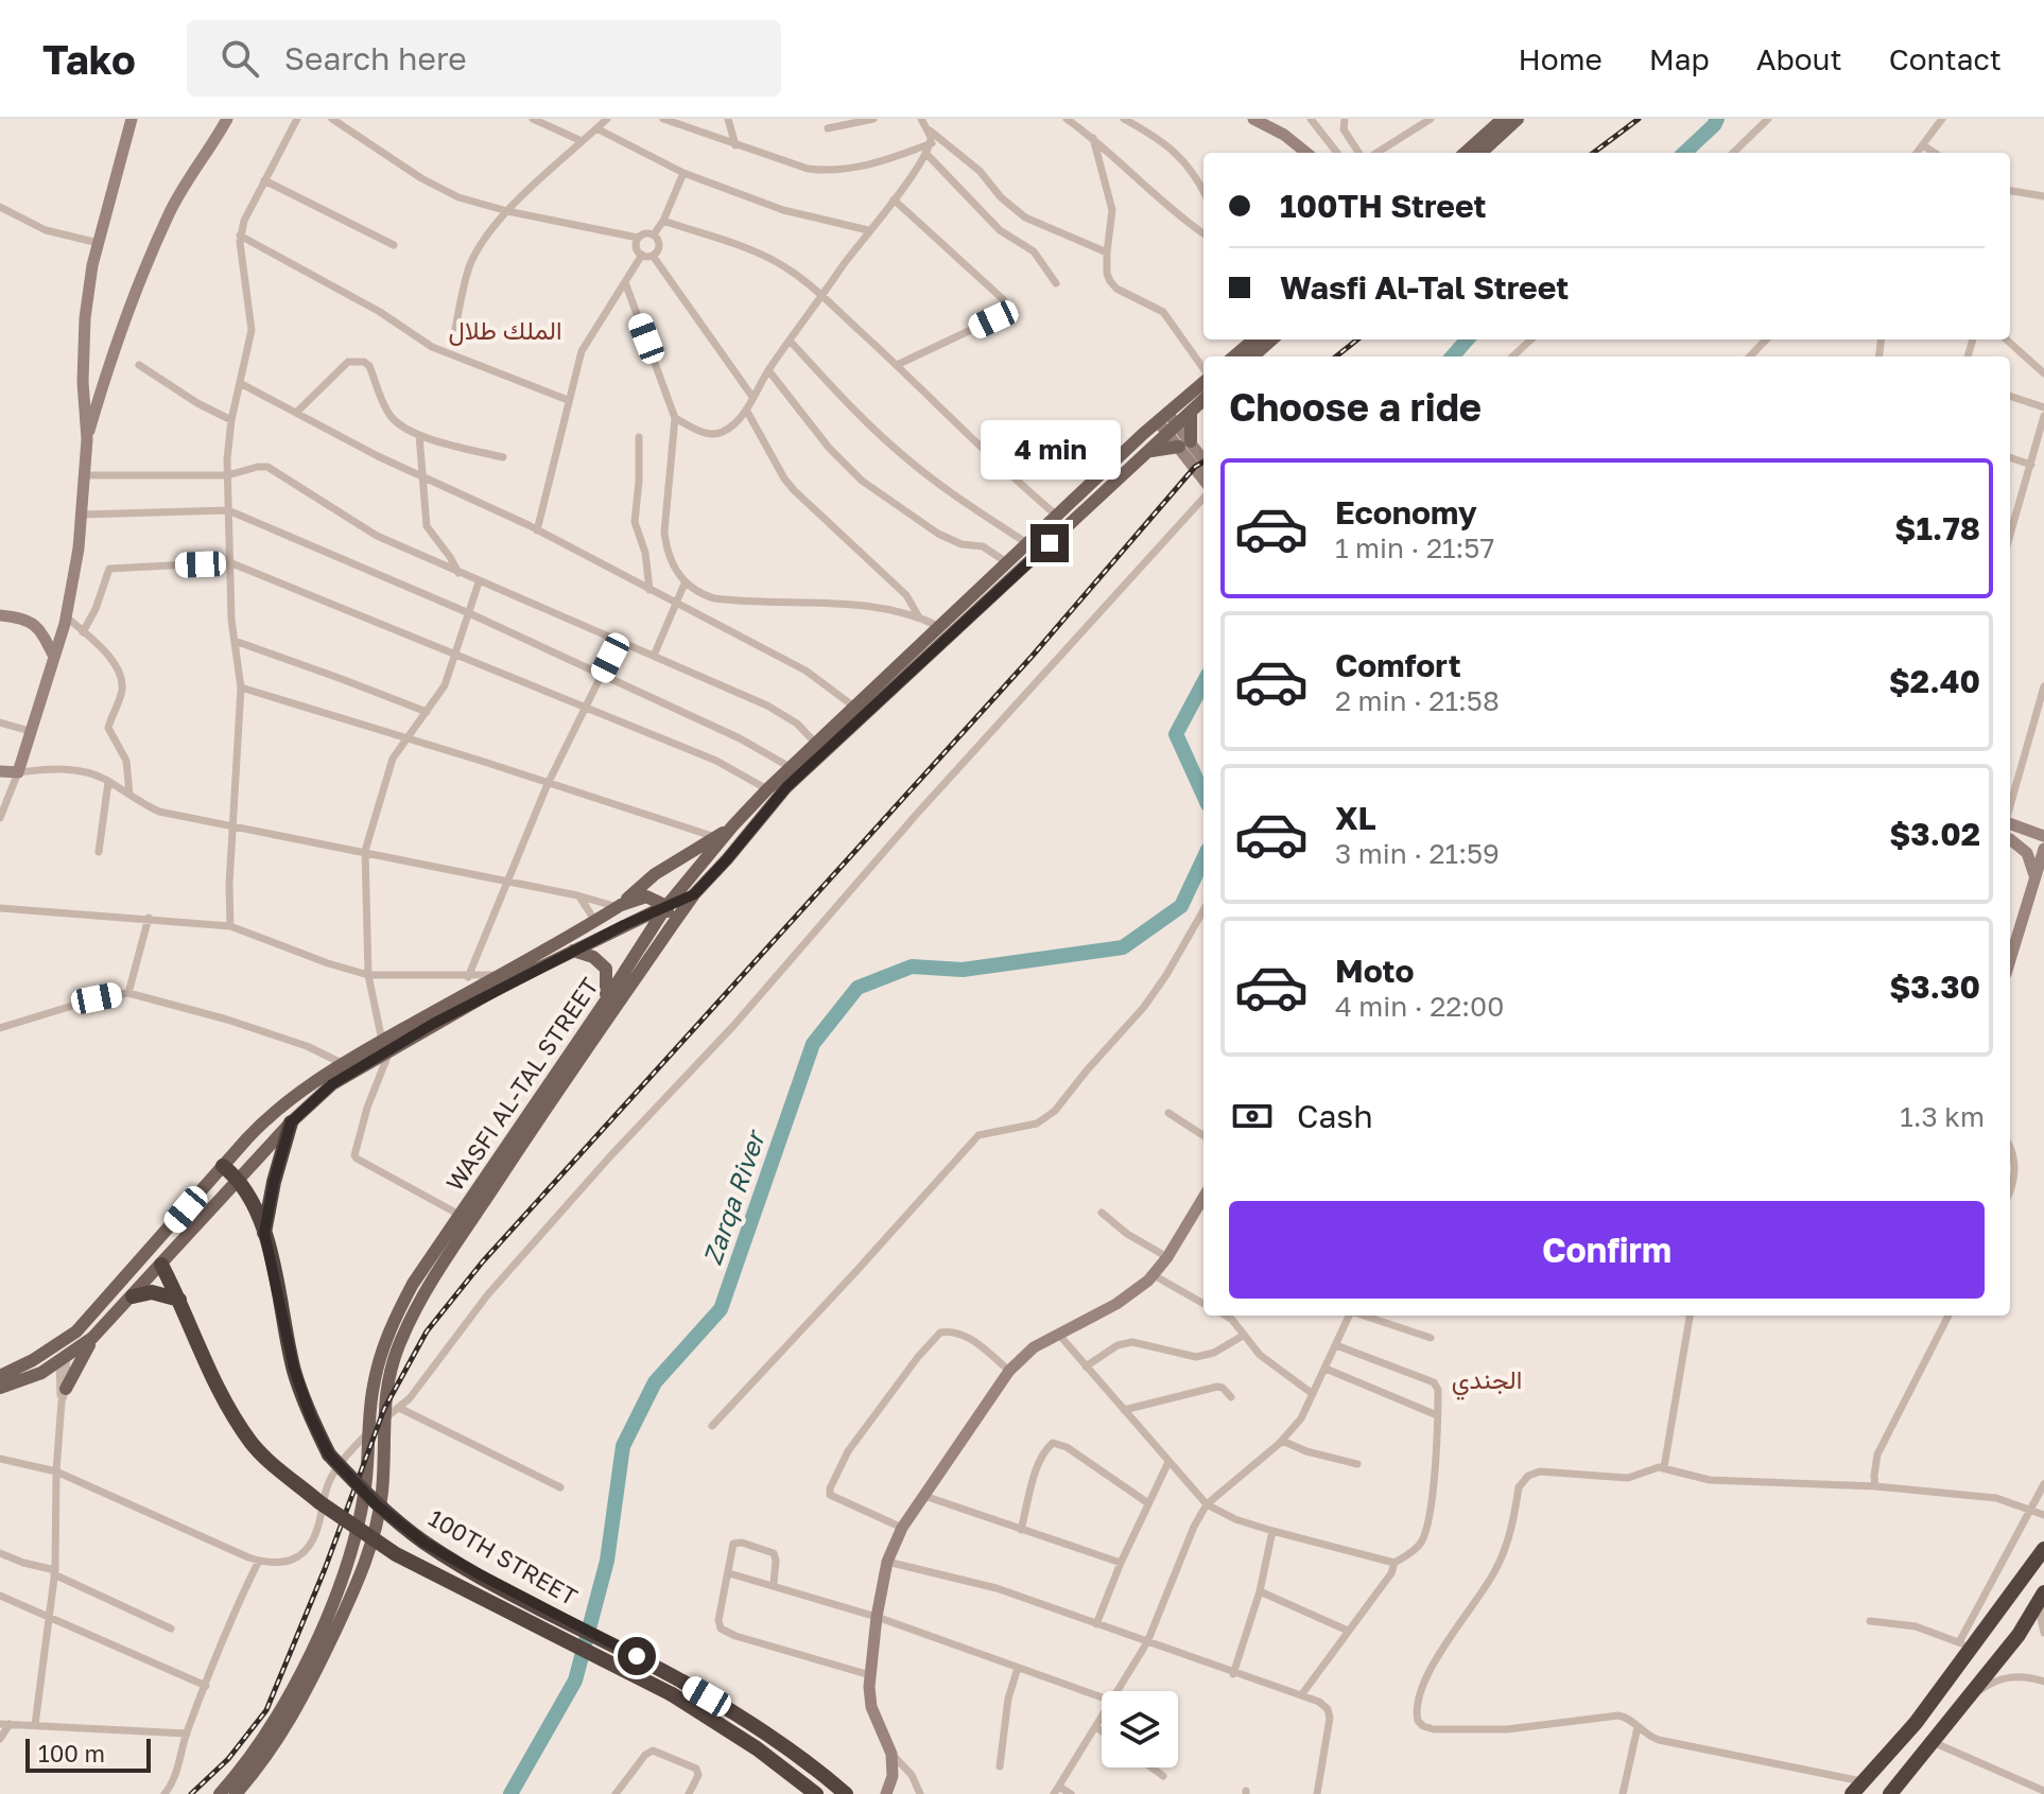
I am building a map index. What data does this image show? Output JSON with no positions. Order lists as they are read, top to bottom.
{
  "streets": {
    "highway": ["100TH STREET"],
    "main road": ["WASFI AL-TAL STREET"]
  },
  "districts": ["الملك طلال", "الجندي"],
  "water": ["Zarqa River"],
  "scale_bar": "100 m",
  "page": {
    "header": "Tako",
    "search": "Search here",
    "nav": [
      "Home",
      "Map",
      "About",
      "Contact"
    ],
    "banner": ["100TH Street", "Wasfi Al-Tal Street"],
    "heading": "Choose a ride",
    "bubble": "4 min",
    "list": [
      {
        "name": "Economy",
        "note": "1 min · 21:57",
        "value": "$1.78"
      },
      {
        "name": "Comfort",
        "note": "2 min · 21:58",
        "value": "$2.40"
      },
      {
        "name": "XL",
        "note": "3 min · 21:59",
        "value": "$3.02"
      },
      {
        "name": "Moto",
        "note": "4 min · 22:00",
        "value": "$3.30"
      }
    ],
    "pay": ["Cash", "1.3 km"],
    "buttons": "Confirm",
    "scale": "100 m"
  }
}
